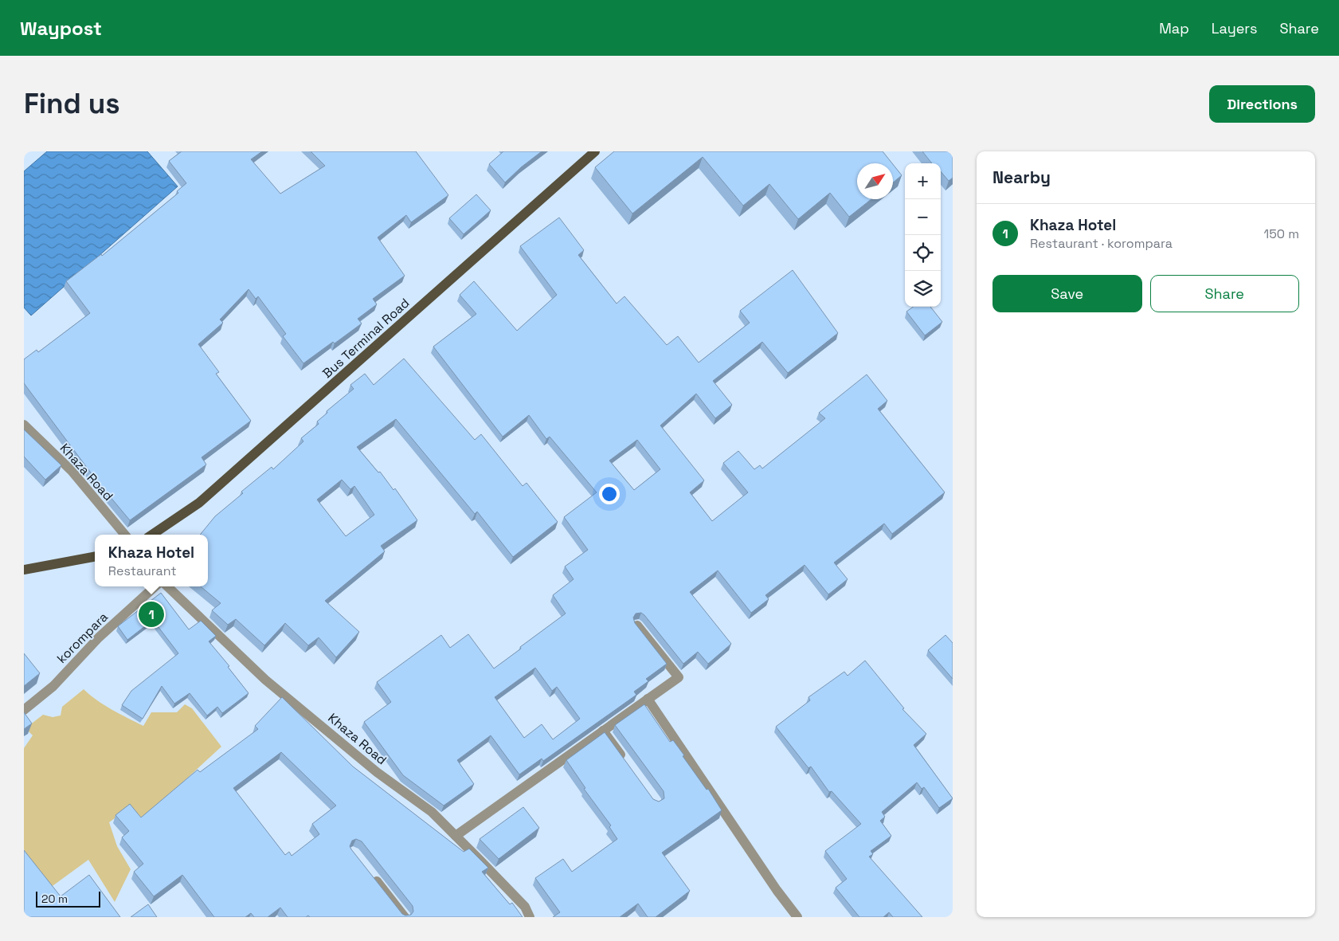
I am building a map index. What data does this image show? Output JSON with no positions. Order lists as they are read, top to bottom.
{
  "streets": {
    "main road": ["Bus Terminal Road"],
    "street": ["Khaza Road", "korompara"]
  },
  "scale_bar": "20 m",
  "north": "top right",
  "page": {
    "header": "Waypost",
    "nav": ["Map", "Layers", "Share"],
    "buttons": [
      "Directions",
      ["Save", "Share"]
    ],
    "title": "Find us",
    "heading": "Nearby",
    "map_buttons": ["+", "−"],
    "list": [
      {
        "mark": "1",
        "name": "Khaza Hotel",
        "note": "Restaurant · korompara",
        "value": "150 m"
      }
    ],
    "popup": ["Khaza Hotel", "Restaurant"],
    "pins": "1",
    "scale": "20 m"
  }
}
